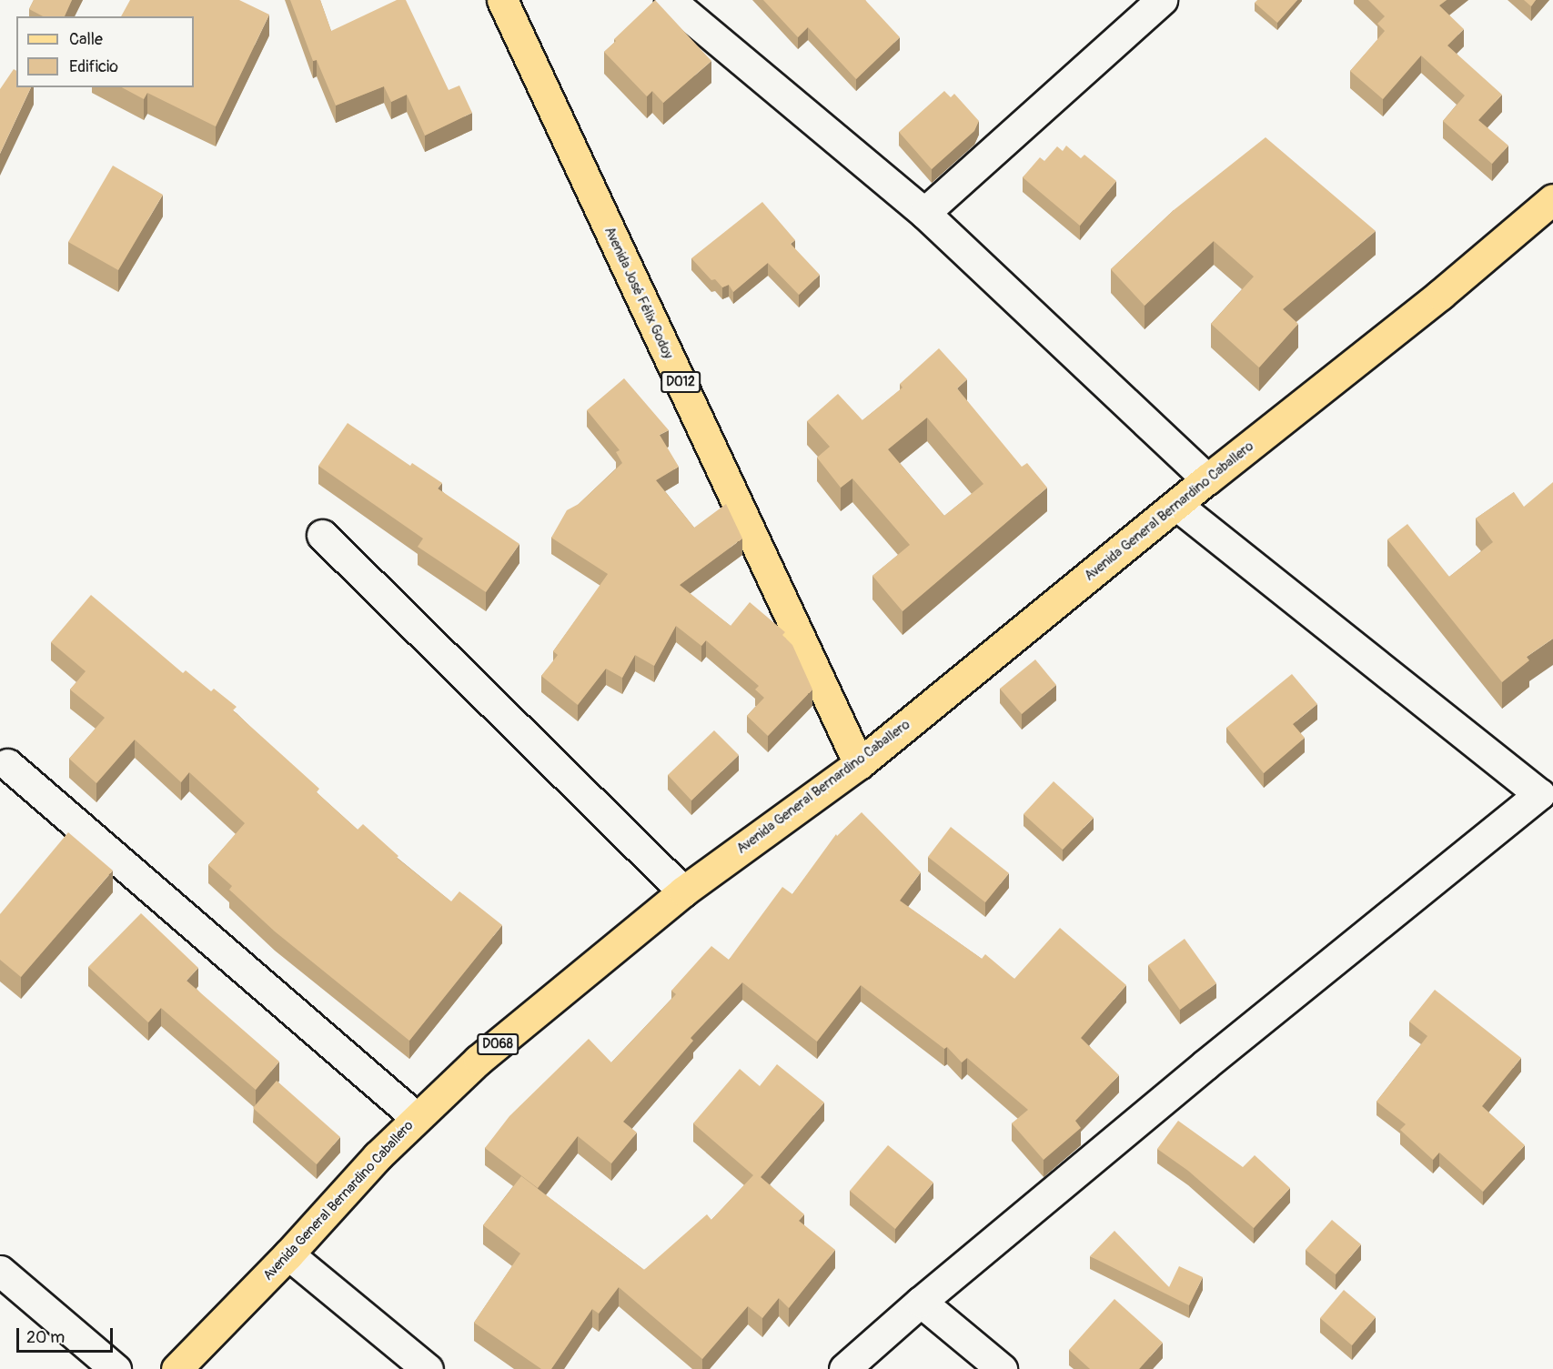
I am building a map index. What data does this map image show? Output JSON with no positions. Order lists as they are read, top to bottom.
{
  "streets": {
    "main road": [
      "Avenida José Félix Godoy",
      "D012",
      "Avenida General Bernardino Caballero",
      "D068"
    ]
  },
  "crossings": [
    ["Avenida José Félix Godoy", "Avenida General Bernardino Caballero"]
  ],
  "legend": ["Calle", "Edificio"],
  "scale_bar": "20 m"
}
